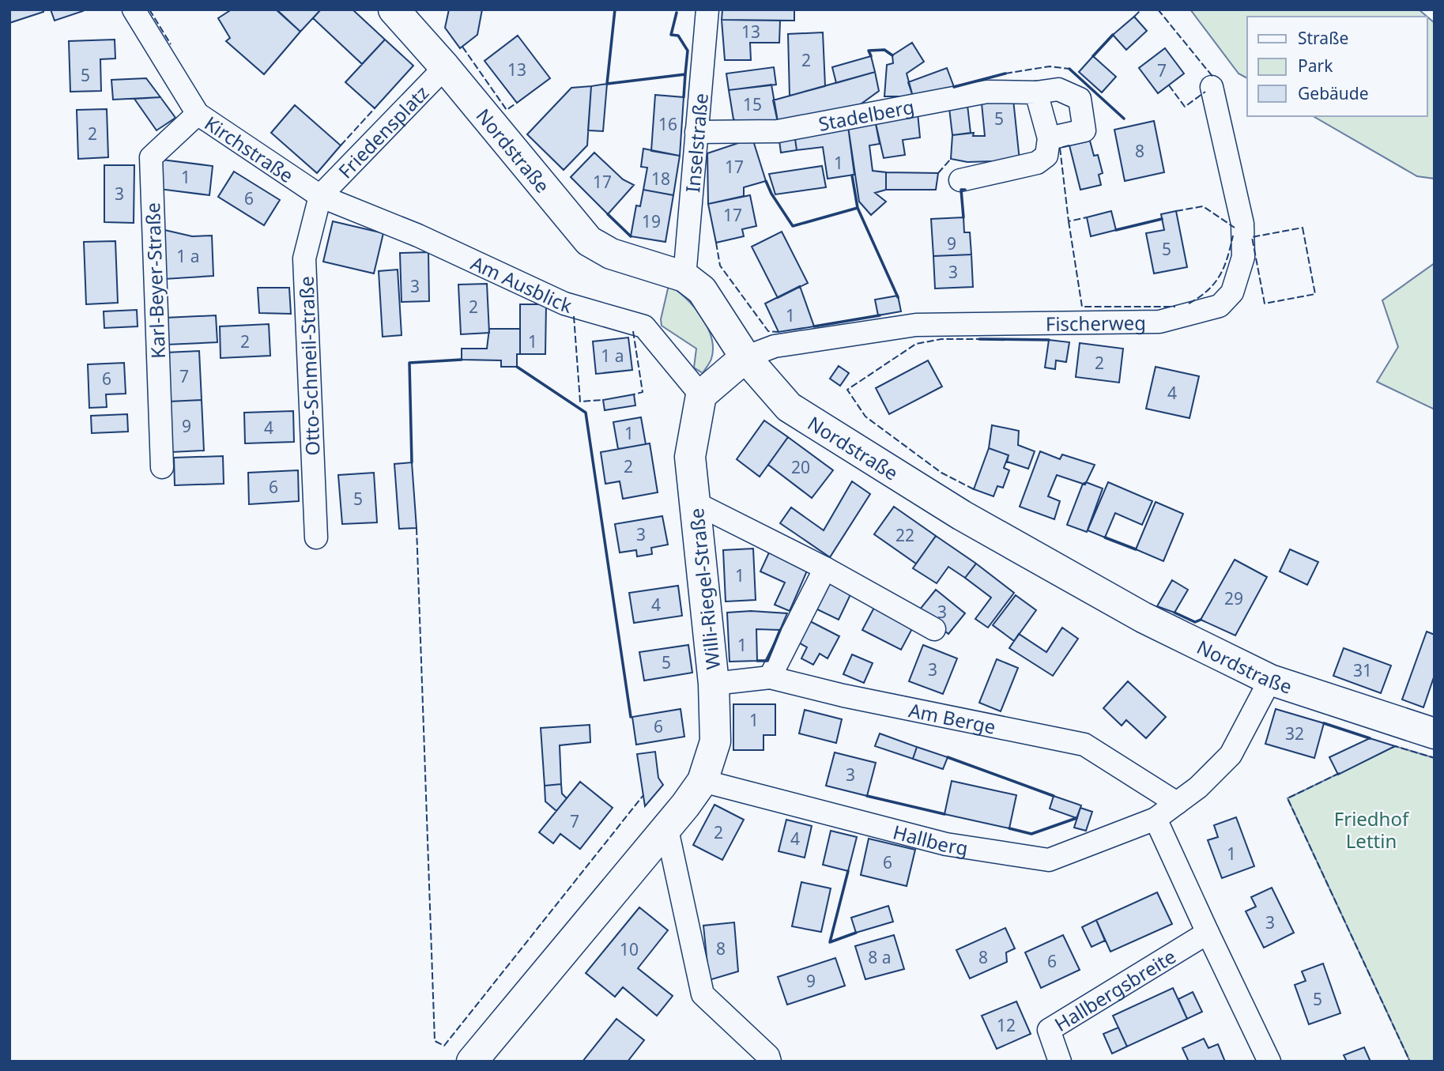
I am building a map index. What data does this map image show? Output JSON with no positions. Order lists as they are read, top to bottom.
{
  "streets": {
    "street": [
      "Stadelberg",
      "Friedensplatz",
      "Inselstraße",
      "Kirchstraße",
      "Nordstraße",
      "Karl-Beyer-Straße",
      "Am Ausblick",
      "Fischerweg",
      "Otto-Schmeil-Straße",
      "Willi-Riegel-Straße",
      "Am Berge",
      "Hallberg",
      "Hallbergsbreite"
    ]
  },
  "crossings": [
    ["Stadelberg", "Inselstraße"],
    ["Friedensplatz", "Kirchstraße"],
    ["Friedensplatz", "Nordstraße"],
    ["Friedensplatz", "Am Ausblick"],
    ["Friedensplatz", "Otto-Schmeil-Straße"],
    ["Inselstraße", "Nordstraße"],
    ["Kirchstraße", "Karl-Beyer-Straße"],
    ["Kirchstraße", "Am Ausblick"],
    ["Kirchstraße", "Otto-Schmeil-Straße"],
    ["Nordstraße", "Fischerweg"],
    ["Nordstraße", "Hallberg"],
    ["Am Ausblick", "Otto-Schmeil-Straße"],
    ["Am Ausblick", "Willi-Riegel-Straße"],
    ["Willi-Riegel-Straße", "Am Berge"],
    ["Willi-Riegel-Straße", "Hallberg"],
    ["Am Berge", "Hallberg"]
  ],
  "parks": ["Friedhof Lettin"],
  "house_numbers": [
    "13",
    "2",
    "13",
    "7",
    "5",
    "15",
    "5",
    "16",
    "2",
    "8",
    "1",
    "17",
    "1",
    "18",
    "17",
    "3",
    "6",
    "17",
    "19",
    "9",
    "5",
    "1 a",
    "3",
    "3",
    "2",
    "1",
    "2",
    "1",
    "1 a",
    "2",
    "7",
    "6",
    "4",
    "9",
    "4",
    "1",
    "2",
    "20",
    "6",
    "5",
    "3",
    "22",
    "1",
    "29",
    "4",
    "3",
    "1",
    "5",
    "3",
    "31",
    "1",
    "6",
    "32",
    "3",
    "7",
    "2",
    "4",
    "1",
    "6",
    "3",
    "8",
    "10",
    "8 a",
    "8",
    "6",
    "9",
    "5",
    "12"
  ],
  "legend": ["Straße", "Park", "Gebäude"]
}
